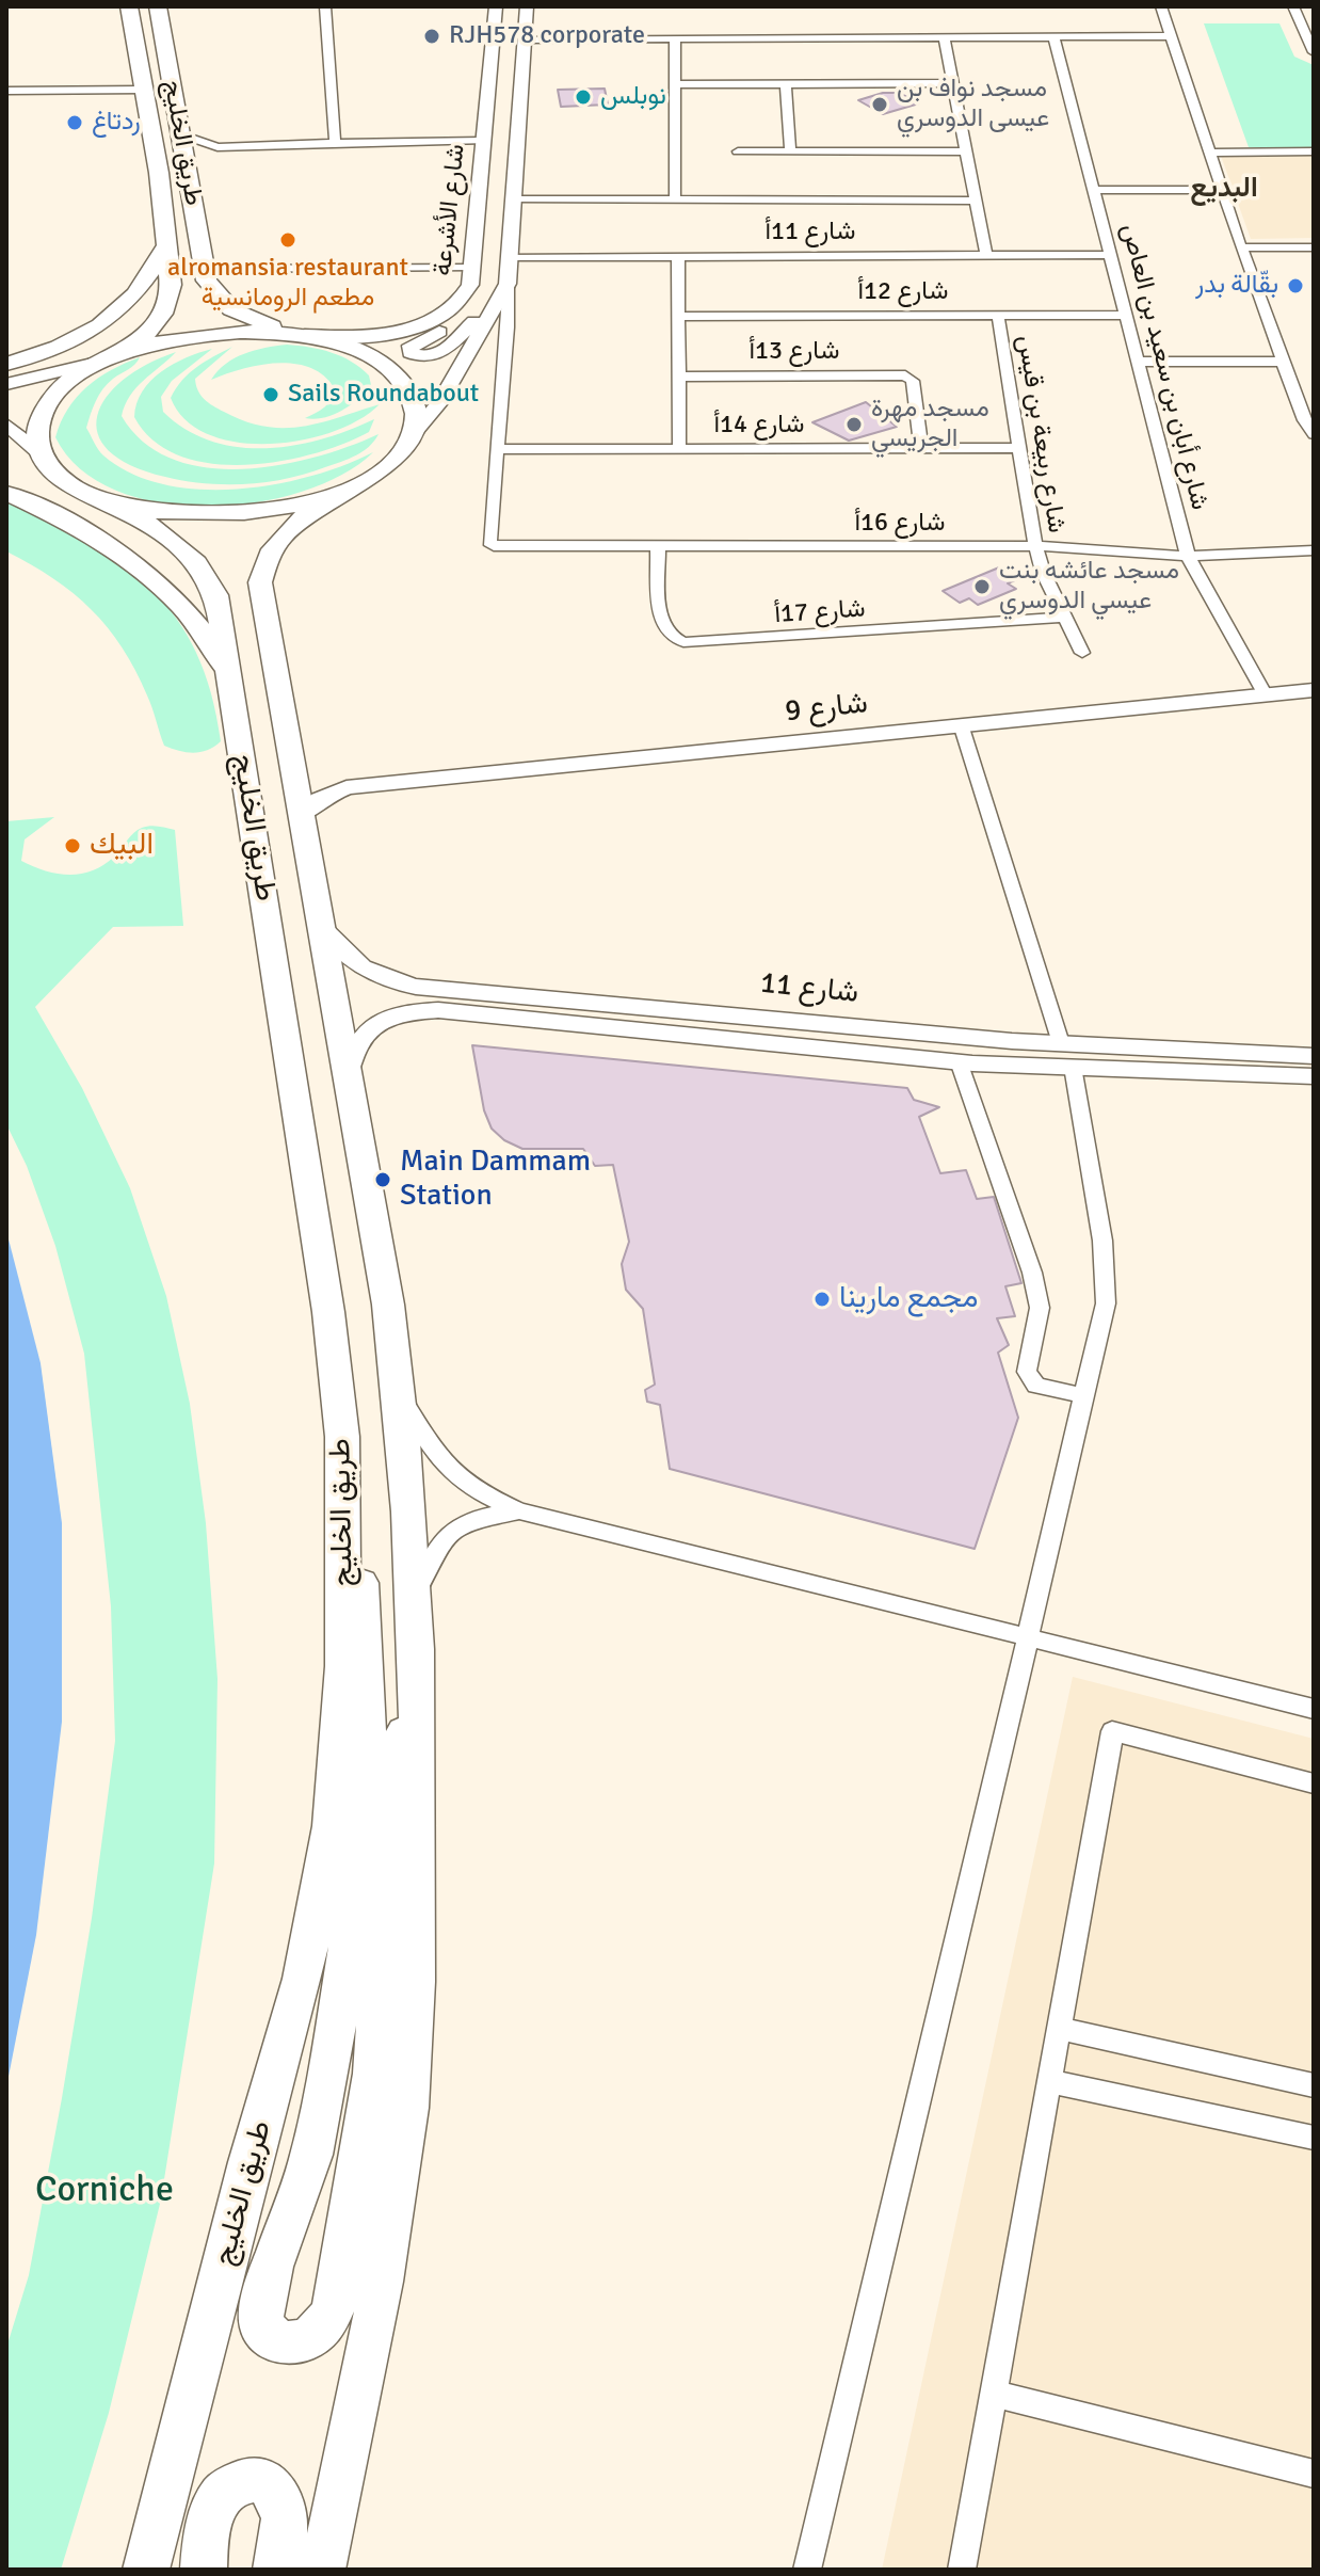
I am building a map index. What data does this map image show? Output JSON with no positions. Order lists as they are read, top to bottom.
{
  "streets": {
    "main road": ["طريق الخليج"],
    "street": [
      "شارع الأشرعة",
      "شارع 11أ",
      "شارع 12أ",
      "شارع 13أ",
      "شارع أبان بن سعيد بن العاص",
      "شارع 14أ",
      "شارع ربيعة بن قيس",
      "شارع 16أ",
      "شارع 17أ",
      "شارع 9",
      "شارع 11"
    ]
  },
  "crossings": [
    ["طريق الخليج", "شارع الأشرعة"],
    ["طريق الخليج", "شارع 9"],
    ["طريق الخليج", "شارع 11"],
    ["شارع 11أ", "شارع أبان بن سعيد بن العاص"],
    ["شارع 12أ", "شارع أبان بن سعيد بن العاص"],
    ["شارع 12أ", "شارع ربيعة بن قيس"],
    ["شارع 13أ", "شارع 14أ"],
    ["شارع أبان بن سعيد بن العاص", "شارع 16أ"],
    ["شارع أبان بن سعيد بن العاص", "شارع 9"],
    ["شارع 14أ", "شارع ربيعة بن قيس"],
    ["شارع 14أ", "شارع 16أ"],
    ["شارع ربيعة بن قيس", "شارع 16أ"],
    ["شارع ربيعة بن قيس", "شارع 17أ"],
    ["شارع 16أ", "شارع 17أ"]
  ],
  "districts": ["البديع"],
  "parks": ["Corniche"],
  "places": [
    "RJH578 corporate",
    "نوبلس",
    "مسجد نواف بن عيسى الدوسري",
    "ردتاغ",
    "alromansia restaurant مطعم الرومانسية",
    "بقّالة بدر",
    "Sails Roundabout",
    "مسجد مهرة الجريسي",
    "مسجد عائشه بنت عيسي الدوسري",
    "البيك",
    "Main Dammam Station",
    "مجمع مارينا"
  ]
}
